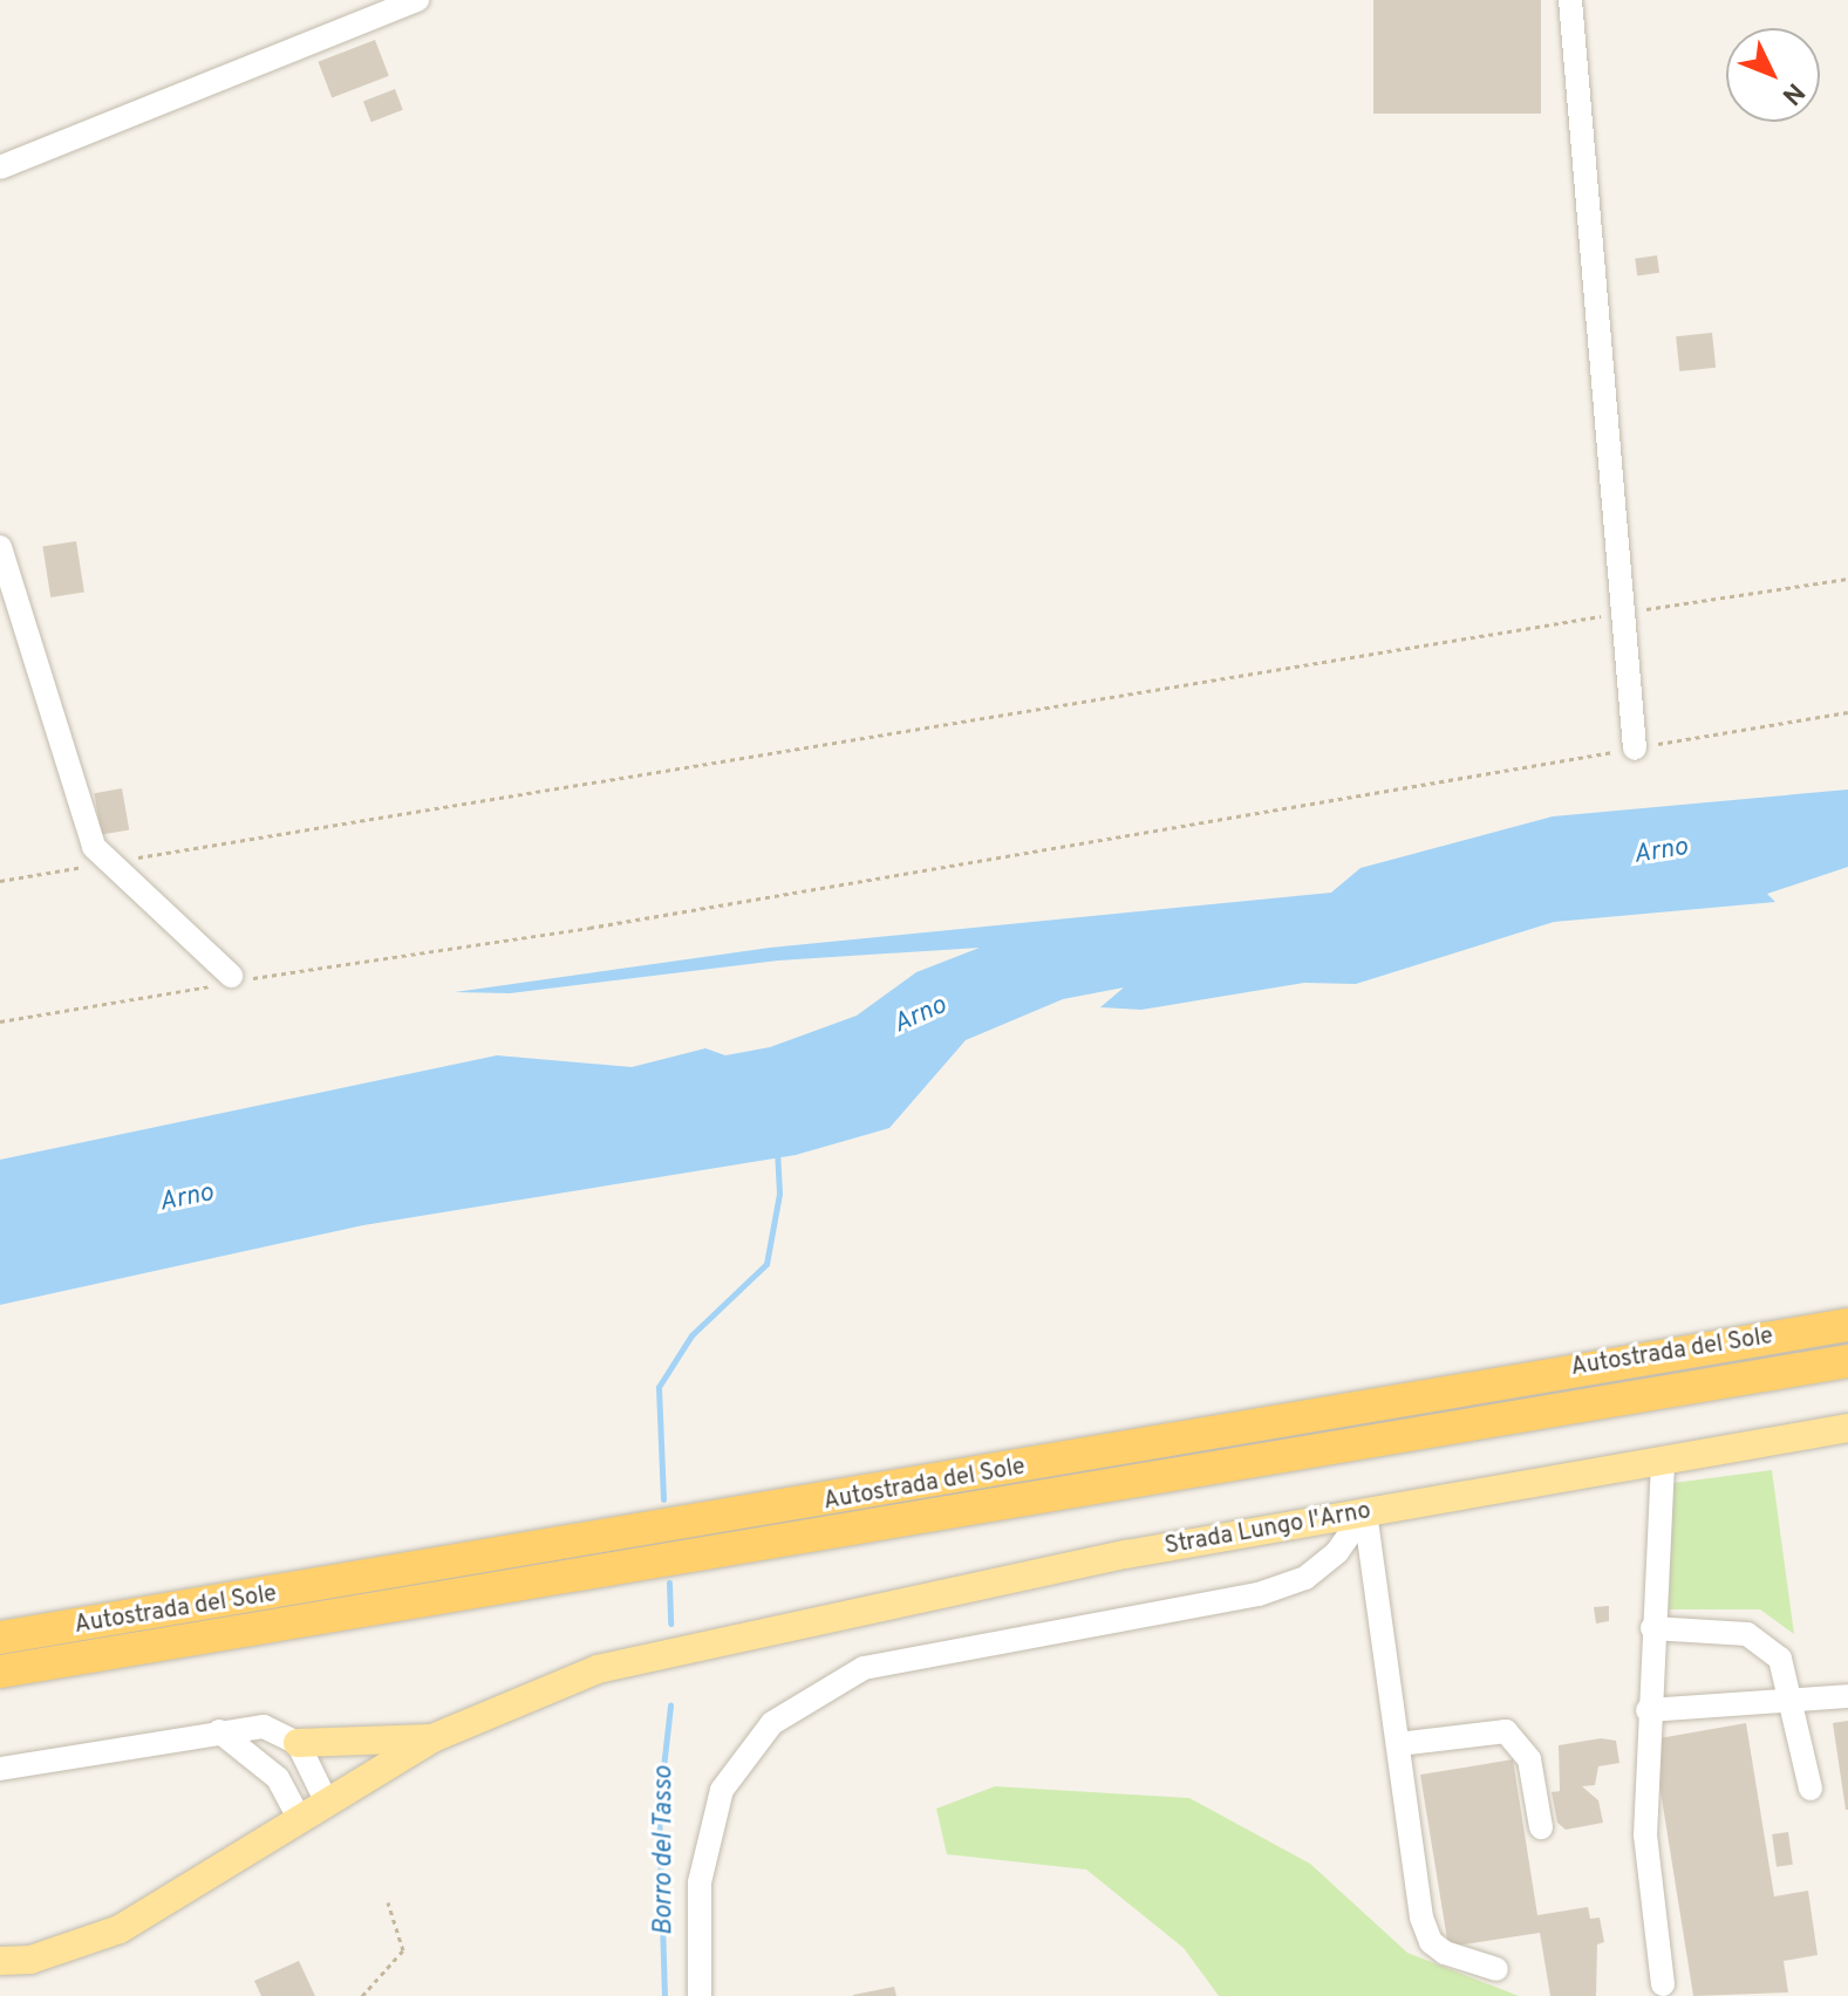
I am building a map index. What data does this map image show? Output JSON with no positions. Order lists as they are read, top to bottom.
{
  "streets": {
    "highway": ["Autostrada del Sole"],
    "main road": ["Strada Lungo l'Arno"]
  },
  "water": ["Arno", "Borro del Tasso"],
  "north": "bottom right"
}
